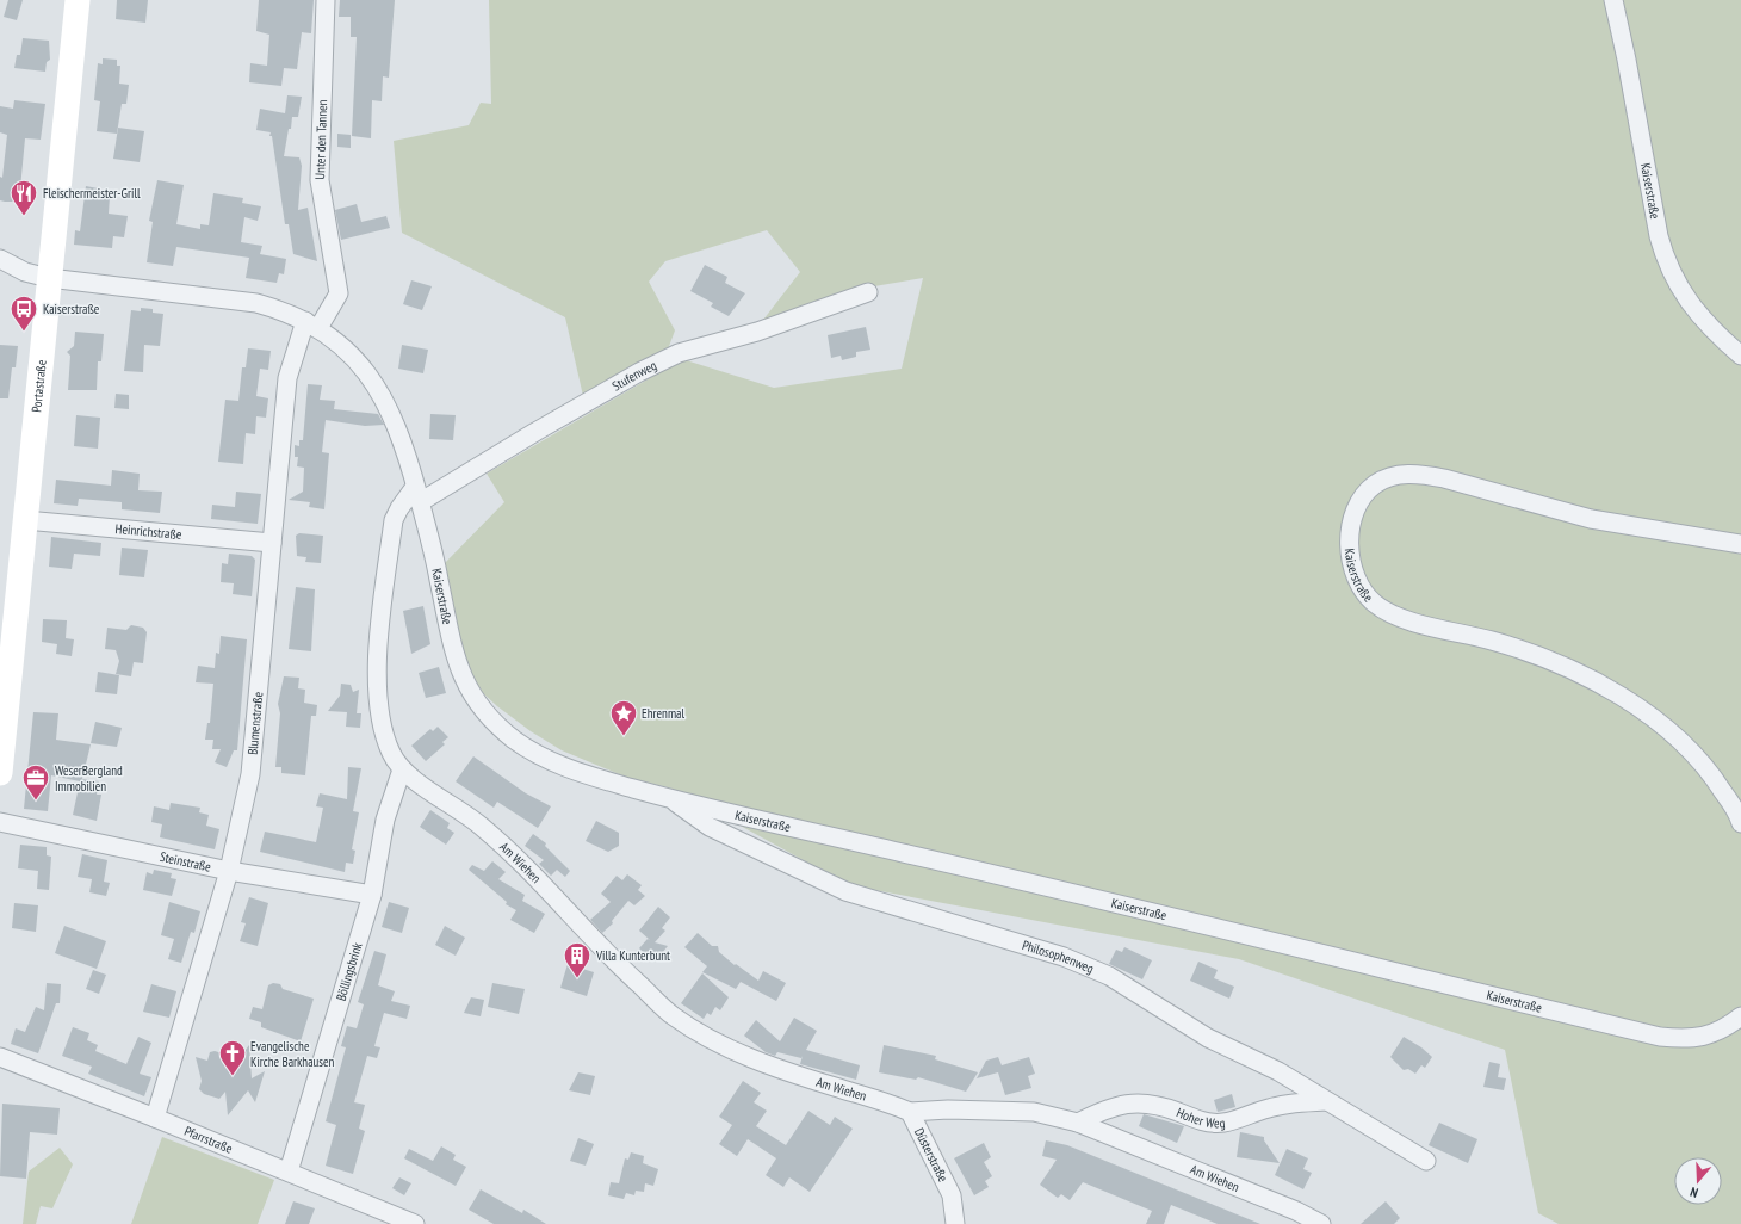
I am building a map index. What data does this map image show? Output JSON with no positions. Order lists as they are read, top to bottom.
{
  "streets": {
    "main road": ["Portastraße"],
    "street": [
      "Unter den Tannen",
      "Kaiserstraße",
      "Stufenweg",
      "Heinrichstraße",
      "Blumenstraße",
      "Steinstraße",
      "Am Wiehen",
      "Philosophenweg",
      "Böllingsbrink",
      "Hoher Weg",
      "Pfarrstraße",
      "Düsterstraße"
    ]
  },
  "crossings": [
    ["Unter den Tannen", "Kaiserstraße"],
    ["Unter den Tannen", "Blumenstraße"],
    ["Kaiserstraße", "Stufenweg"],
    ["Kaiserstraße", "Portastraße"],
    ["Kaiserstraße", "Blumenstraße"],
    ["Kaiserstraße", "Am Wiehen"],
    ["Kaiserstraße", "Philosophenweg"],
    ["Stufenweg", "Am Wiehen"],
    ["Portastraße", "Heinrichstraße"],
    ["Heinrichstraße", "Blumenstraße"],
    ["Blumenstraße", "Steinstraße"],
    ["Blumenstraße", "Pfarrstraße"],
    ["Steinstraße", "Böllingsbrink"],
    ["Am Wiehen", "Böllingsbrink"],
    ["Am Wiehen", "Hoher Weg"],
    ["Am Wiehen", "Düsterstraße"],
    ["Philosophenweg", "Hoher Weg"],
    ["Böllingsbrink", "Pfarrstraße"]
  ],
  "places": {
    "restaurant": ["Fleischermeister-Grill"],
    "bus stop": ["Kaiserstraße"],
    "place": ["Ehrenmal"],
    "office": ["WeserBergland Immobilien"],
    "building": ["Villa Kunterbunt"],
    "church": ["Evangelische Kirche Barkhausen"]
  },
  "north": "bottom"
}
